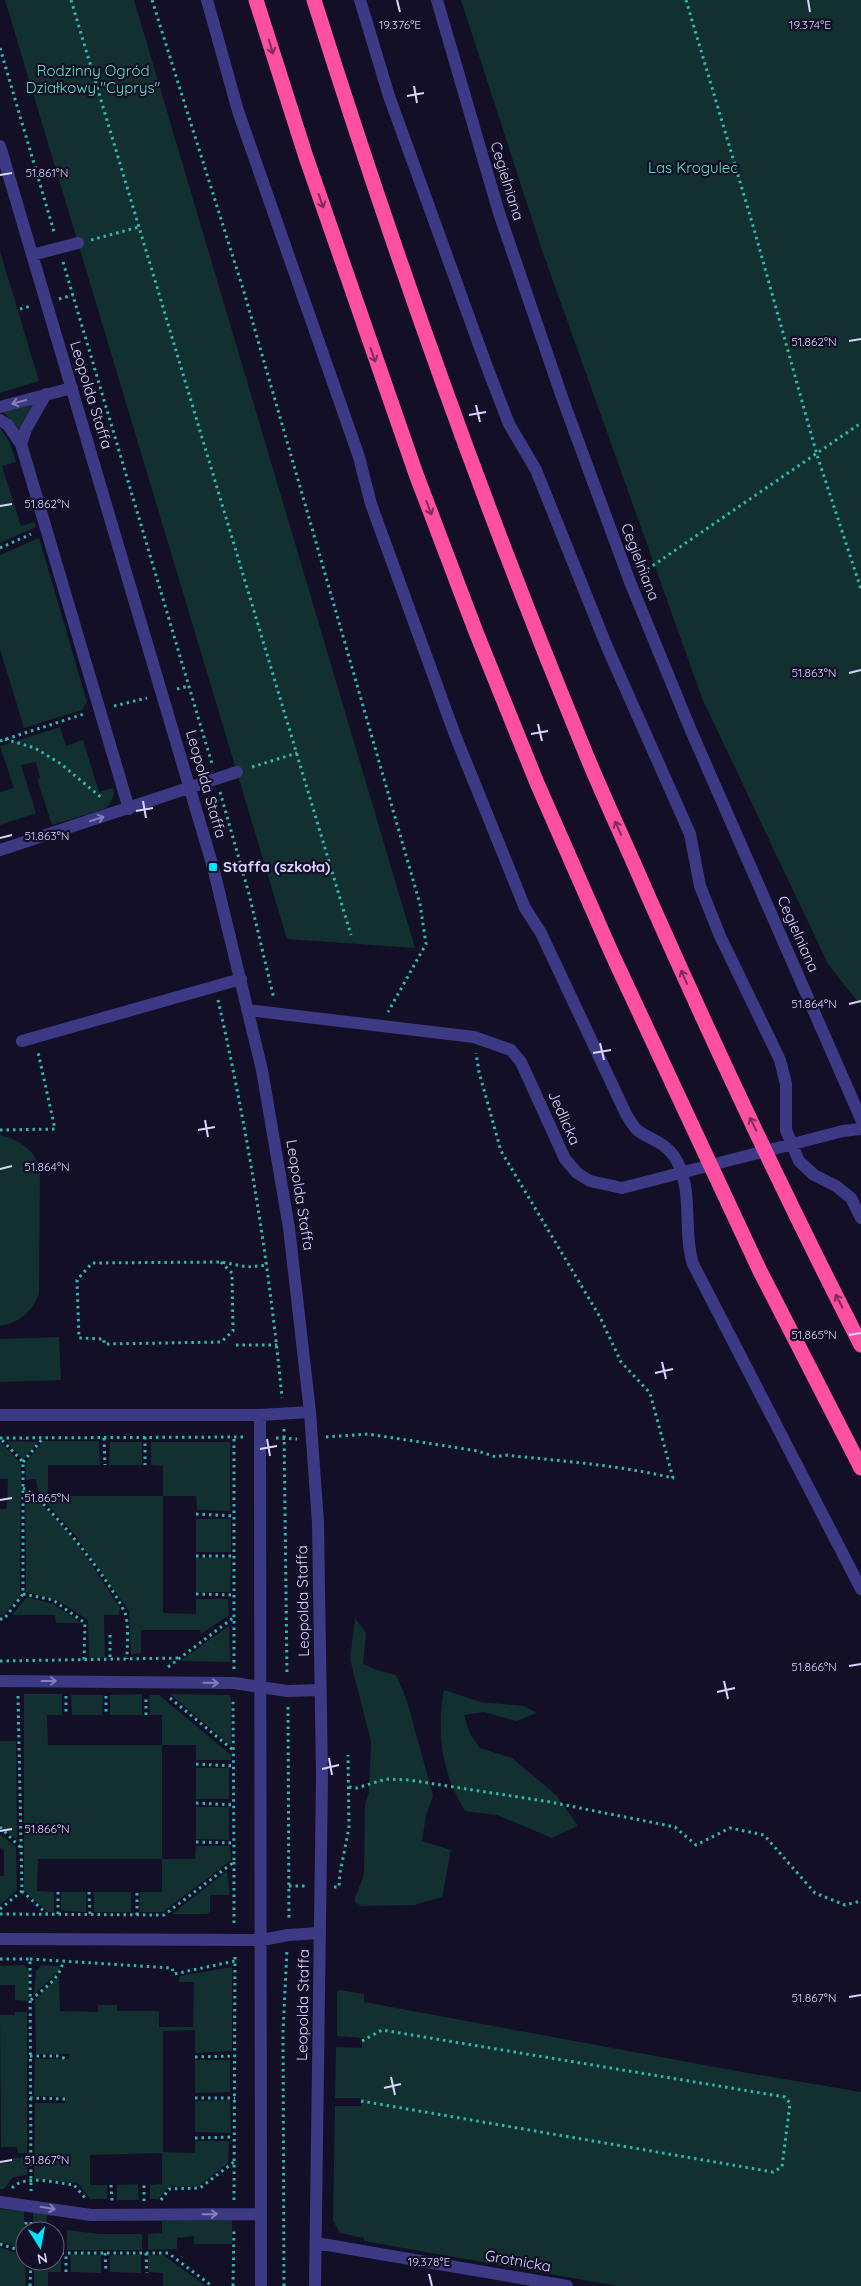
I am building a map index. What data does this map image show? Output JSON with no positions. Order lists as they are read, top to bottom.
{
  "streets": {
    "street": [
      "Cegielniana",
      "Leopolda Staffa",
      "Jedlicka",
      "Grotnicka"
    ]
  },
  "crossings": [
    ["Leopolda Staffa", "Jedlicka"],
    ["Leopolda Staffa", "Grotnicka"]
  ],
  "parks": ["Rodzinny Ogród Działkowy \"Cyprys\"", "Las Krogulec"],
  "places": {
    "transit": ["Staffa (szkoła)"]
  },
  "north": "bottom",
  "coordinates": [
    "19.376°E",
    "19.374°E",
    "51.861°N",
    "51.862°N",
    "51.863°N",
    "51.864°N",
    "51.865°N",
    "51.866°N",
    "51.867°N",
    "19.378°E"
  ]
}
